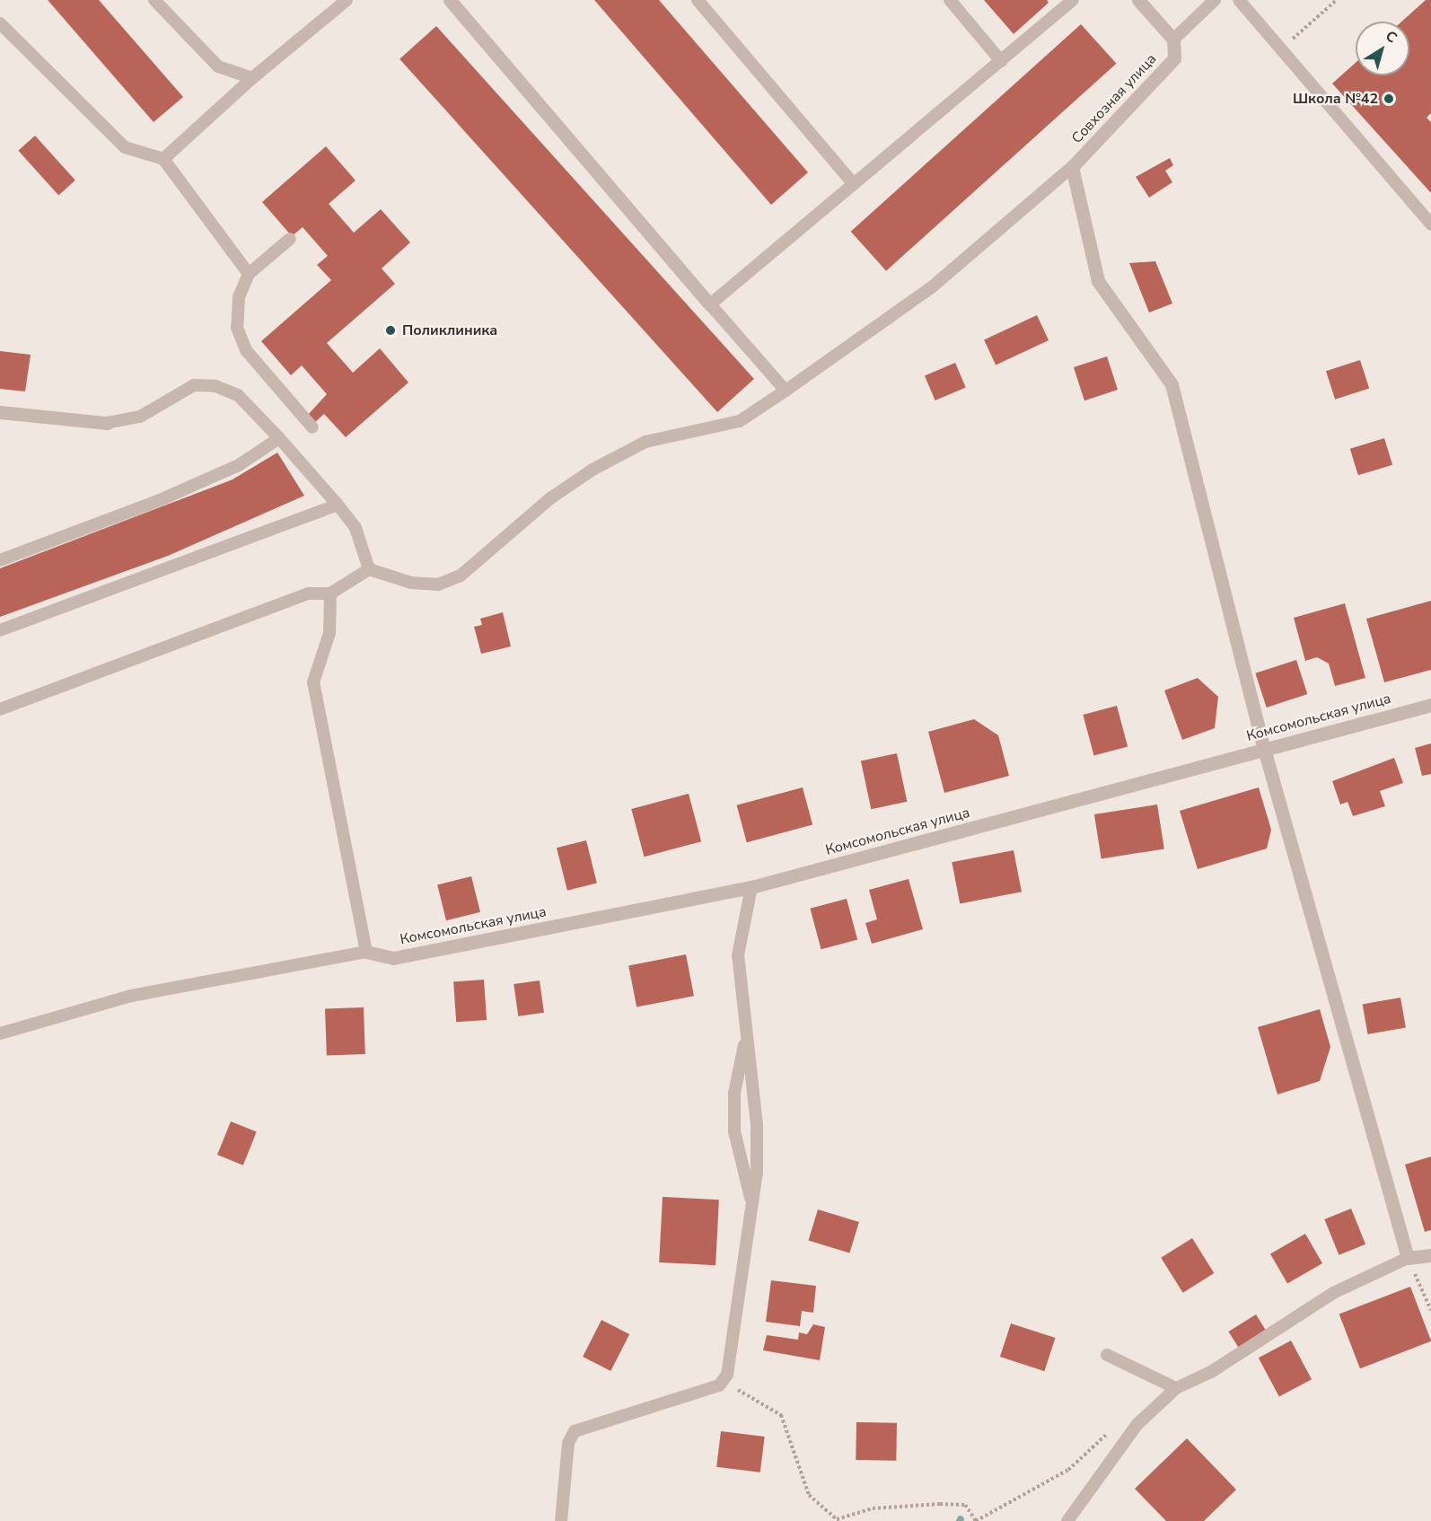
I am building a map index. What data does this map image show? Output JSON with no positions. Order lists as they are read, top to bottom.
{
  "streets": {
    "street": ["Совхозная улица", "Комсомольская улица"]
  },
  "places": ["Школа №42", "Поликлиника"],
  "north": "top right"
}
